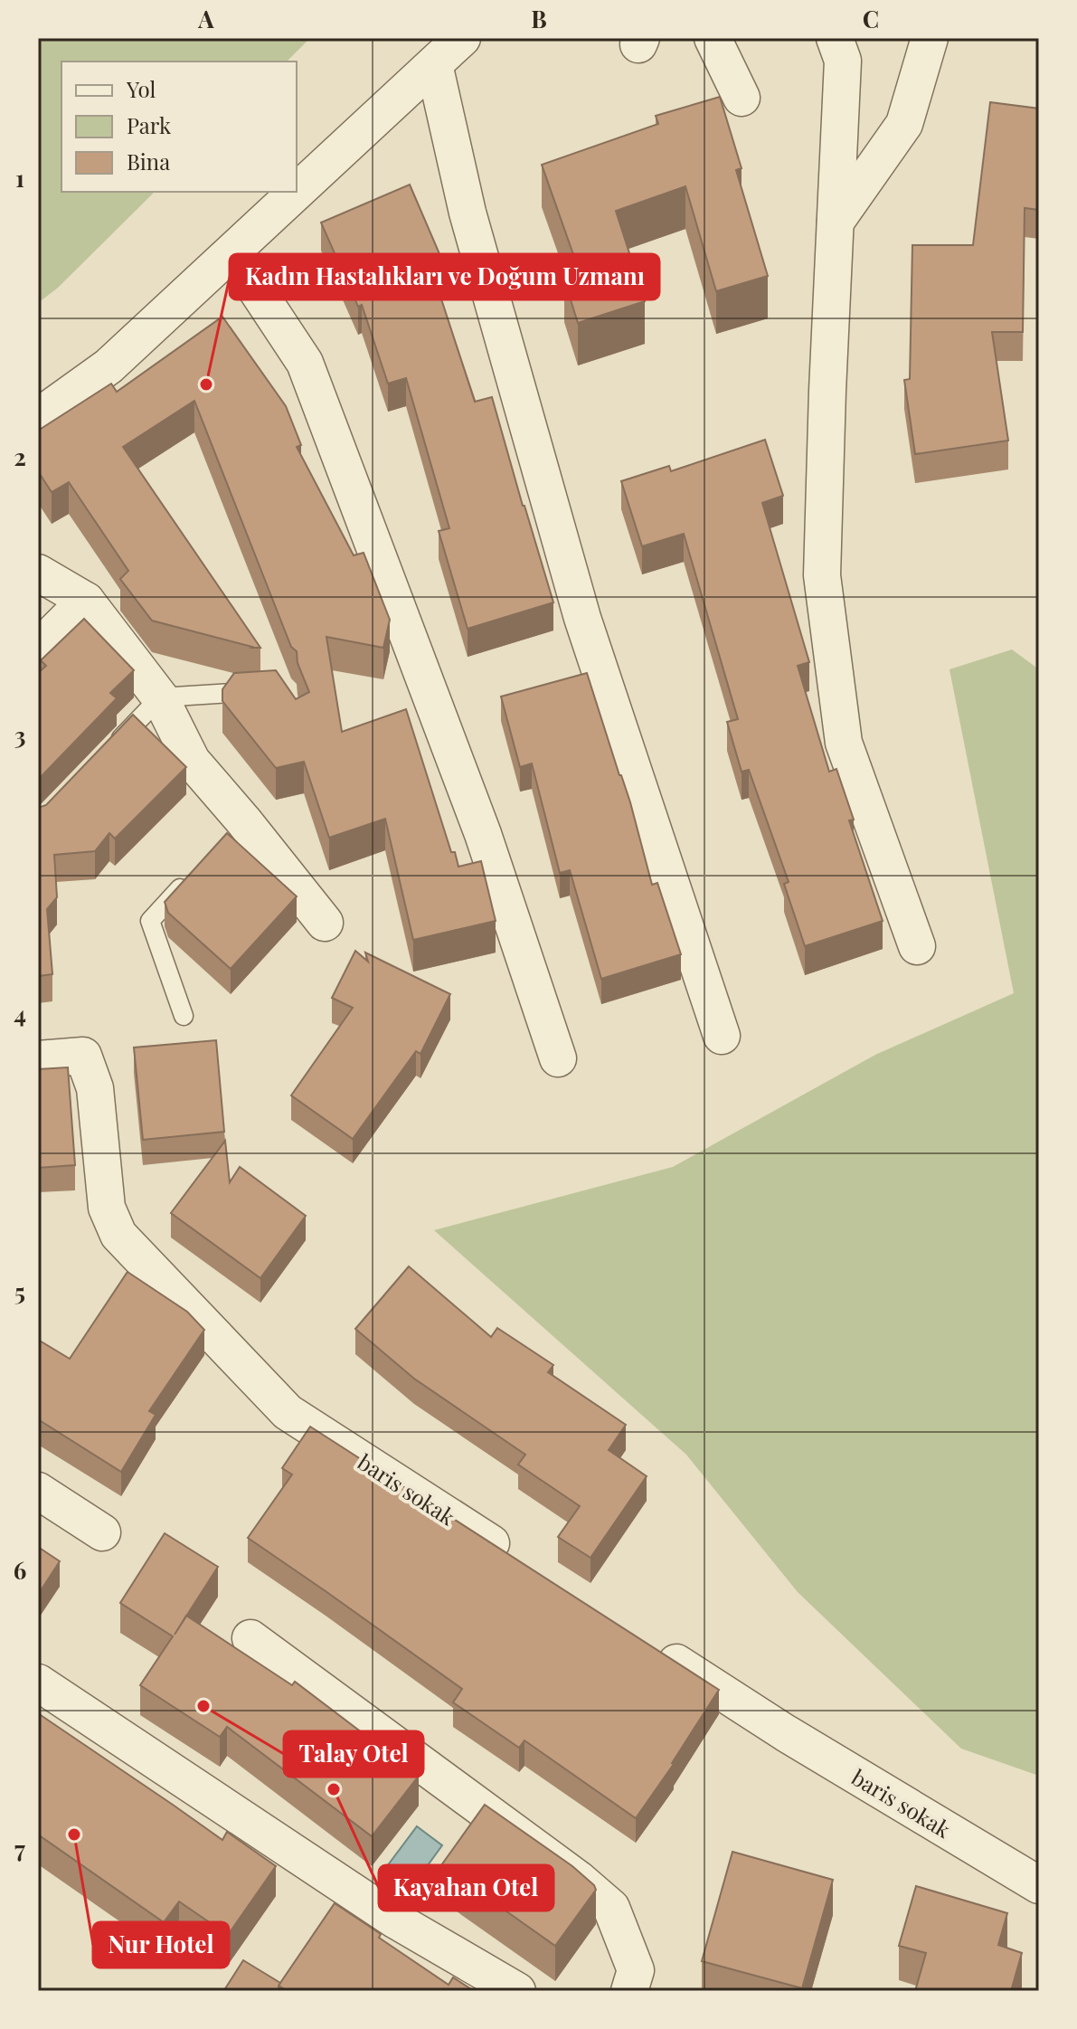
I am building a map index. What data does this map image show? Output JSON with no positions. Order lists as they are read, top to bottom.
{
  "streets": {
    "street": ["baris sokak"]
  },
  "places": [
    "Kadın Hastalıkları ve Doğum Uzmanı",
    "Talay Otel",
    "Kayahan Otel",
    "Nur Hotel"
  ],
  "legend": ["Yol", "Park", "Bina"],
  "grid": {
    "columns": ["A", "B", "C"],
    "rows": [
      "1",
      "2",
      "3",
      "4",
      "5",
      "6",
      "7"
    ]
  }
}
